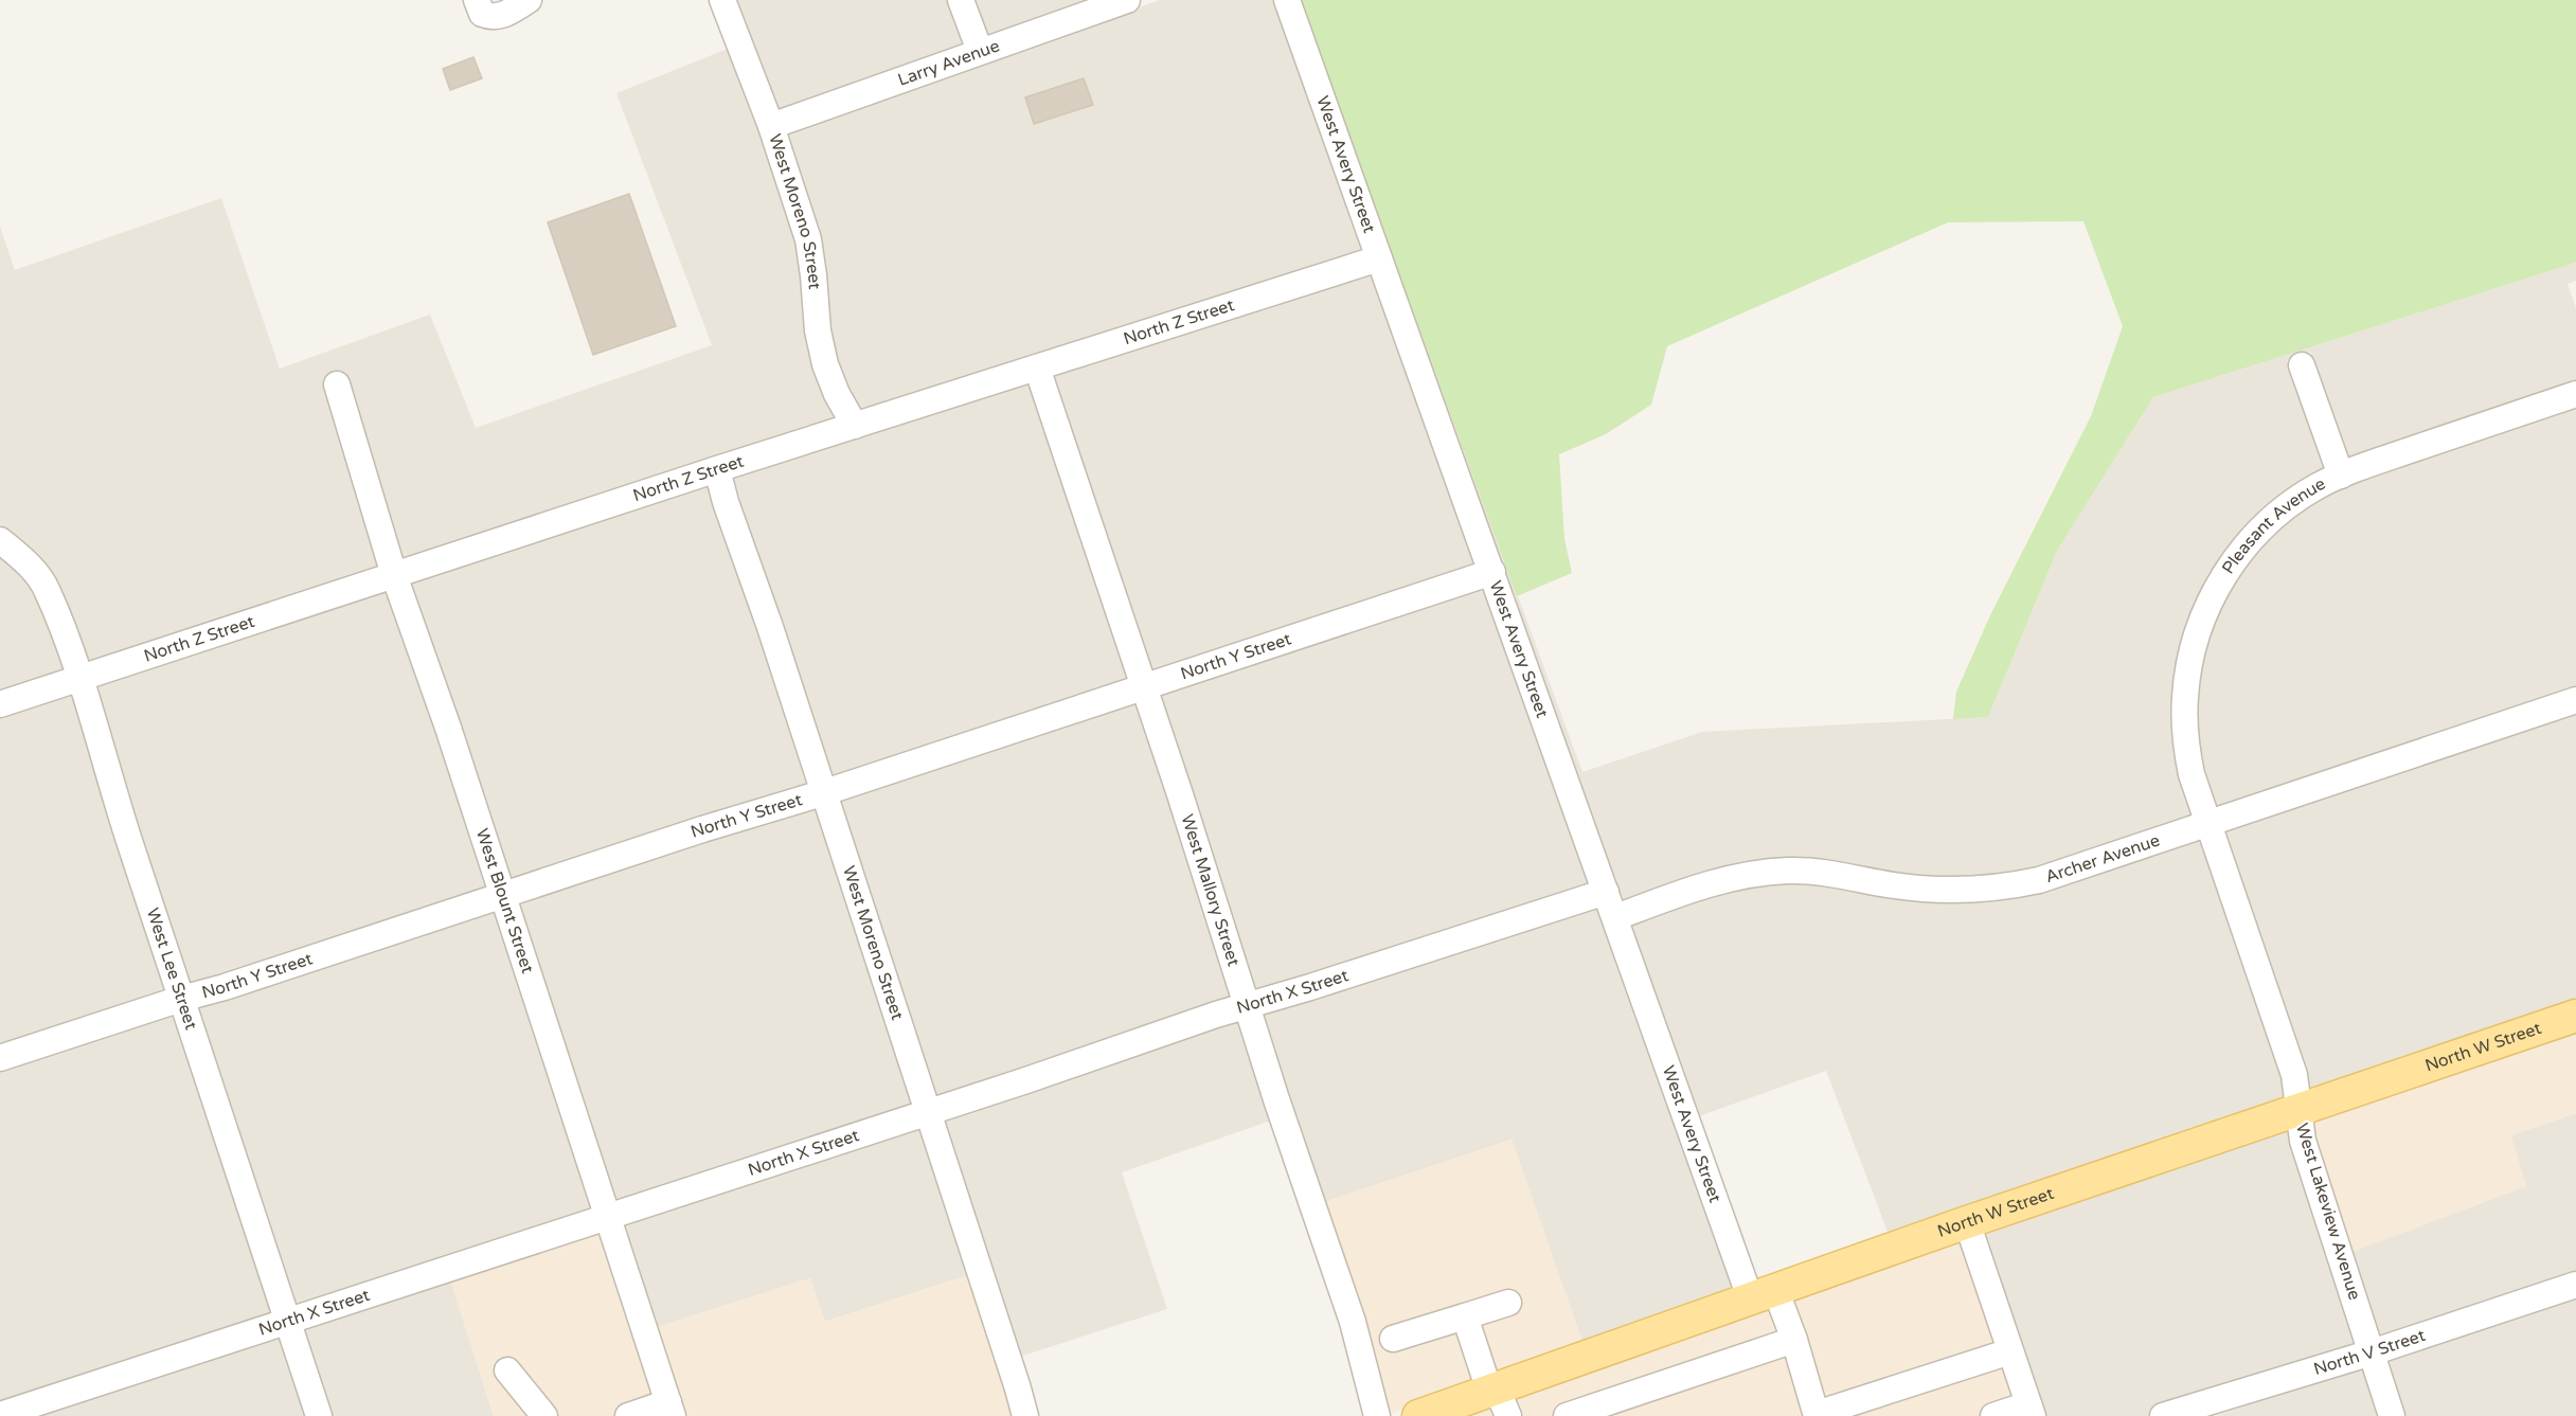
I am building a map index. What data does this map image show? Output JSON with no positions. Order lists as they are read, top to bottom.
{
  "streets": {
    "main road": ["North W Street"],
    "street": [
      "Larry Avenue",
      "West Avery Street",
      "West Moreno Street",
      "North Z Street",
      "Pleasant Avenue",
      "North Y Street",
      "Archer Avenue",
      "West Mallory Street",
      "West Blount Street",
      "West Lee Street",
      "North X Street",
      "West Lakeview Avenue",
      "North V Street"
    ]
  },
  "crossings": [
    ["Larry Avenue", "West Moreno Street"],
    ["West Avery Street", "North Z Street"],
    ["West Avery Street", "North Y Street"],
    ["West Avery Street", "Archer Avenue"],
    ["West Avery Street", "North X Street"],
    ["West Avery Street", "North W Street"],
    ["West Moreno Street", "North Z Street"],
    ["West Moreno Street", "North Y Street"],
    ["West Moreno Street", "North X Street"],
    ["North Z Street", "West Mallory Street"],
    ["North Z Street", "West Blount Street"],
    ["North Z Street", "West Lee Street"],
    ["Pleasant Avenue", "Archer Avenue"],
    ["Pleasant Avenue", "West Lakeview Avenue"],
    ["North Y Street", "West Mallory Street"],
    ["North Y Street", "West Blount Street"],
    ["North Y Street", "West Lee Street"],
    ["Archer Avenue", "West Lakeview Avenue"],
    ["West Mallory Street", "North X Street"],
    ["West Blount Street", "North X Street"],
    ["West Lee Street", "North X Street"],
    ["North W Street", "West Lakeview Avenue"],
    ["West Lakeview Avenue", "North V Street"]
  ]
}
